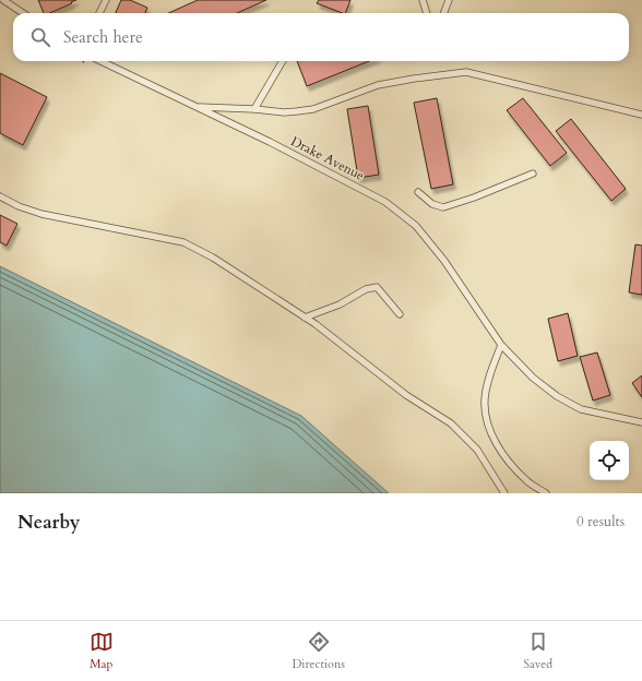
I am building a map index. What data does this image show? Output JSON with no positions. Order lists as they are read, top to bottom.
{
  "streets": {
    "lane": ["Drake Avenue"]
  },
  "page": {
    "search": "Search here",
    "heading": ["Nearby", "0 results"],
    "nav": ["Map", "Directions", "Saved"]
  }
}
